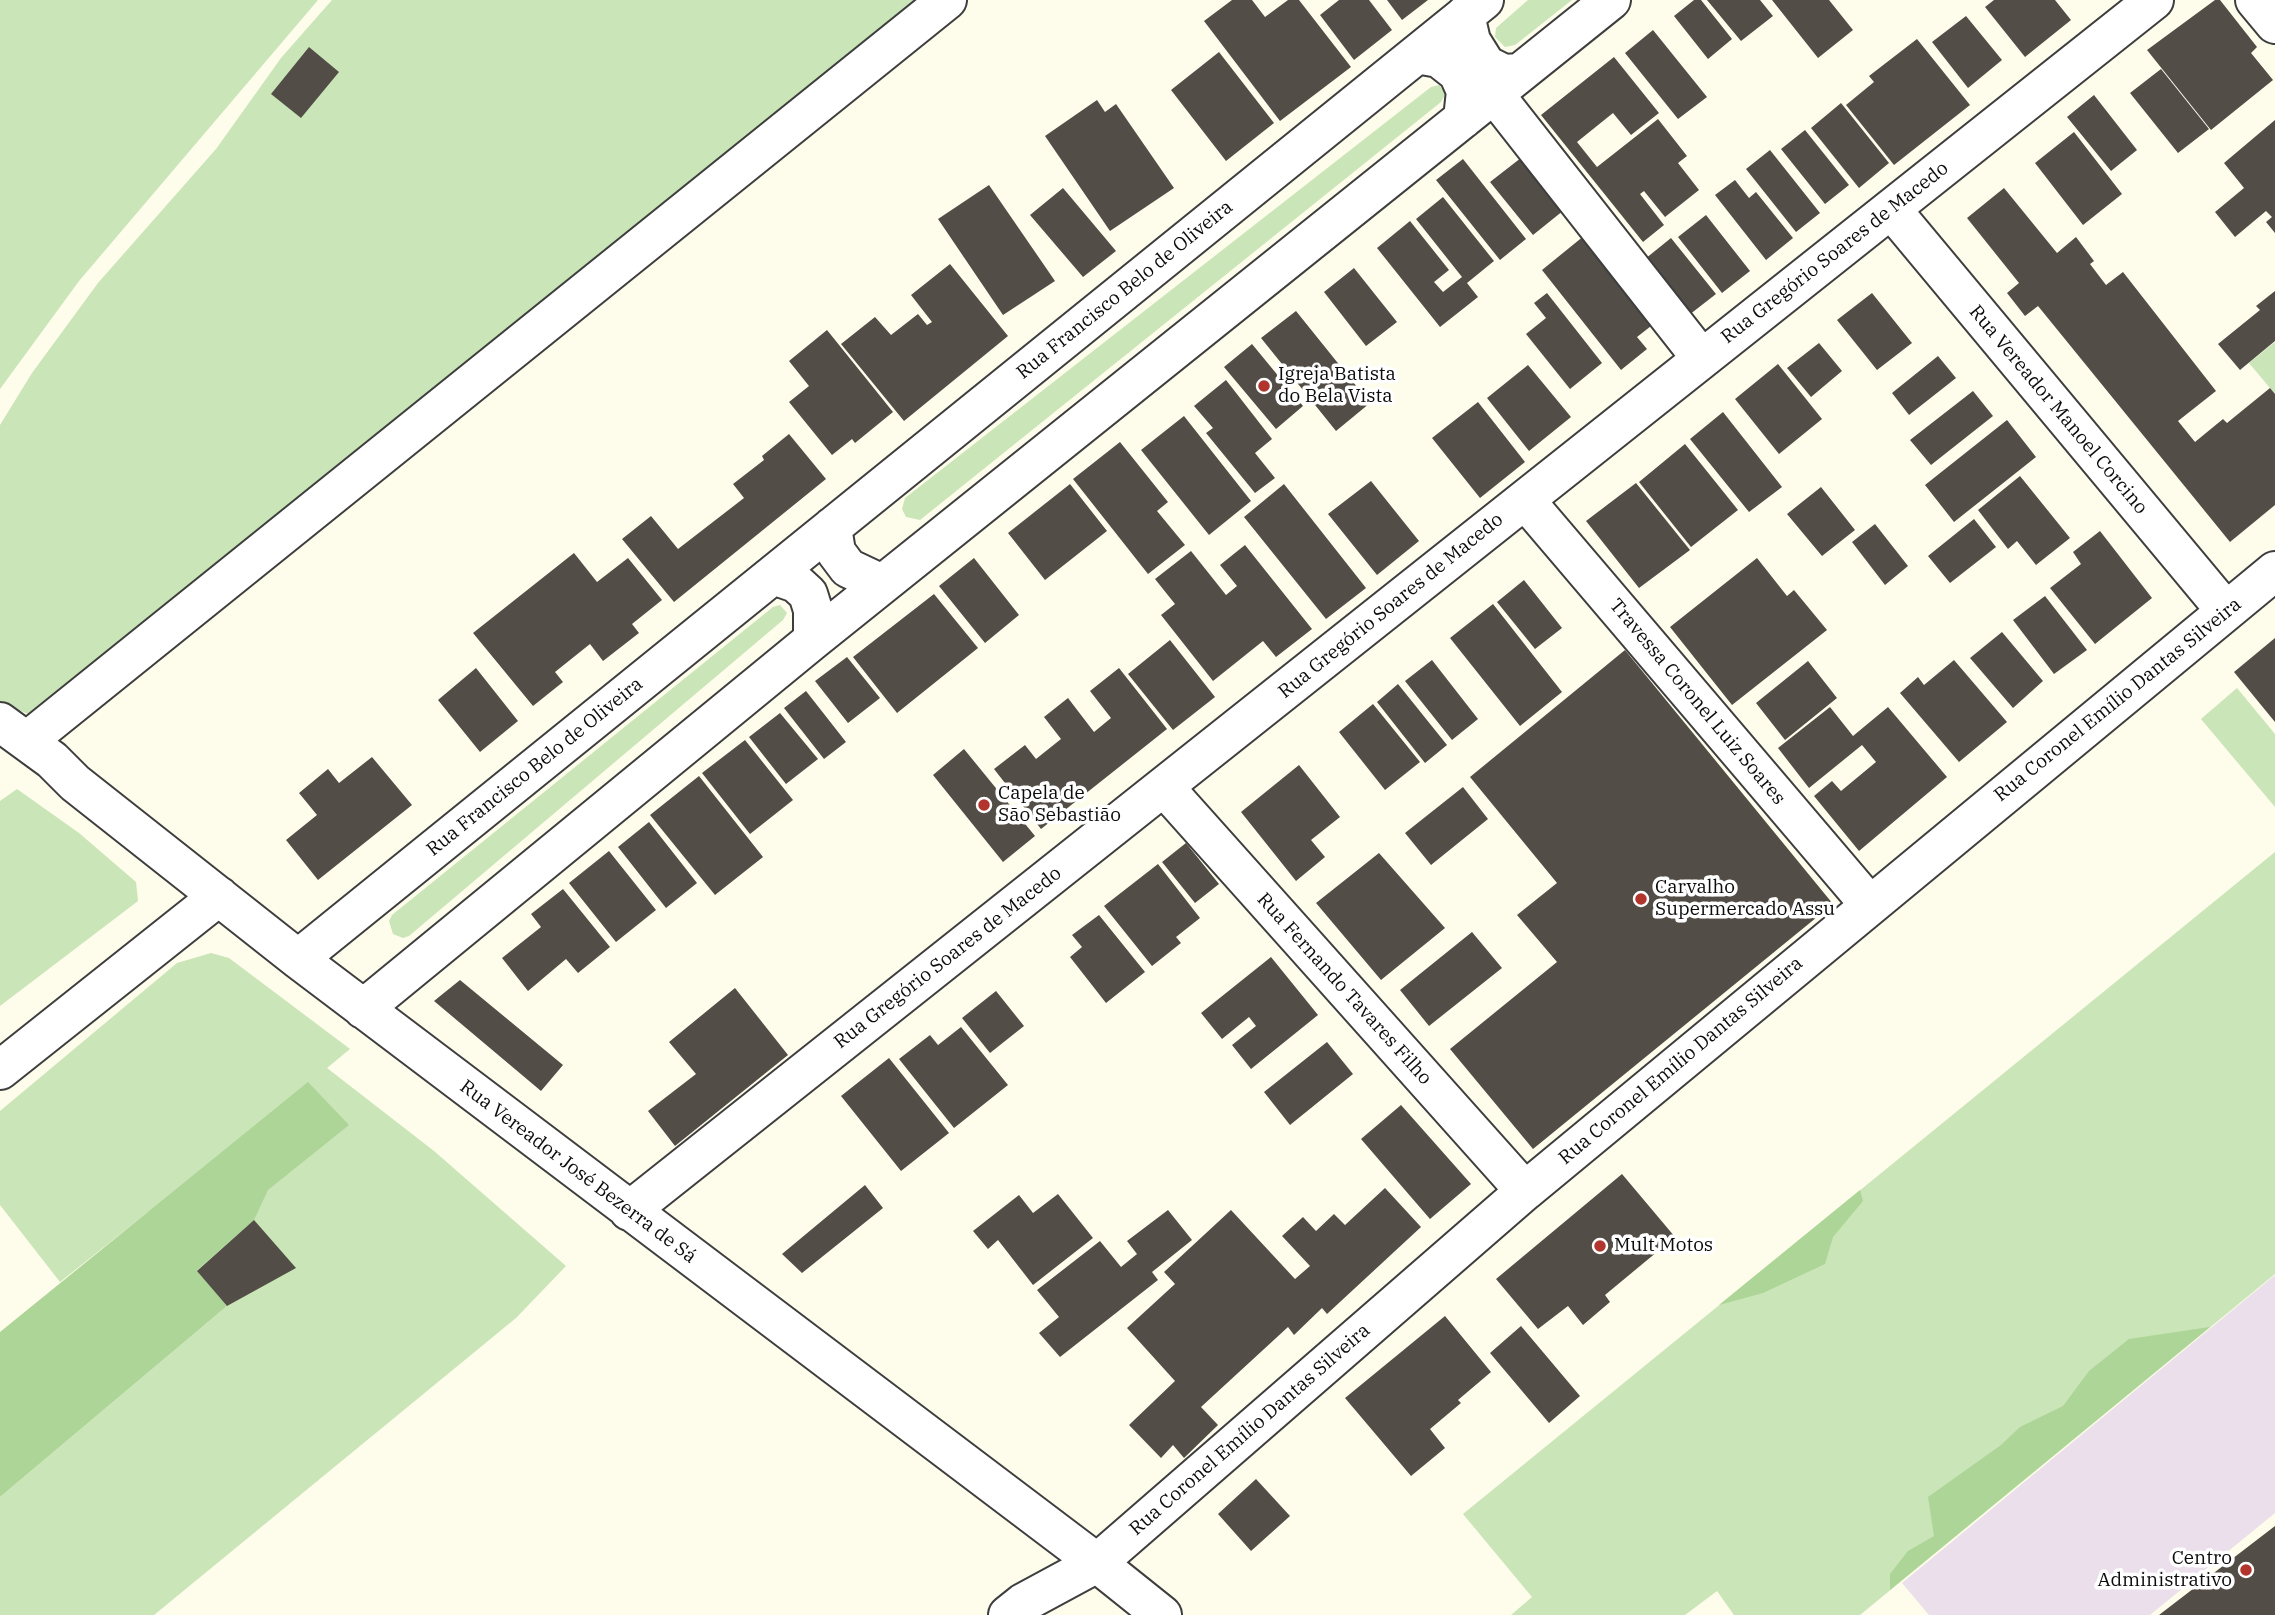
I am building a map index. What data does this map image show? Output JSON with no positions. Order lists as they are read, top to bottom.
{
  "streets": {
    "street": [
      "Rua Gregório Soares de Macedo",
      "Rua Francisco Belo de Oliveira",
      "Rua Vereador Manoel Corcino",
      "Rua Coronel Emílio Dantas Silveira",
      "Travessa Coronel Luiz Soares",
      "Rua Fernando Tavares Filho",
      "Rua Vereador José Bezerra de Sá"
    ]
  },
  "crossings": [
    ["Rua Gregório Soares de Macedo", "Rua Vereador Manoel Corcino"],
    ["Rua Gregório Soares de Macedo", "Travessa Coronel Luiz Soares"],
    ["Rua Gregório Soares de Macedo", "Rua Fernando Tavares Filho"],
    ["Rua Gregório Soares de Macedo", "Rua Vereador José Bezerra de Sá"],
    ["Rua Francisco Belo de Oliveira", "Rua Vereador José Bezerra de Sá"],
    ["Rua Vereador Manoel Corcino", "Rua Coronel Emílio Dantas Silveira"],
    ["Rua Coronel Emílio Dantas Silveira", "Travessa Coronel Luiz Soares"],
    ["Rua Coronel Emílio Dantas Silveira", "Rua Fernando Tavares Filho"],
    ["Rua Coronel Emílio Dantas Silveira", "Rua Vereador José Bezerra de Sá"]
  ],
  "places": [
    "Igreja Batista do Bela Vista",
    "Capela de São Sebastião",
    "Carvalho Supermercado Assu",
    "Mult Motos",
    "Centro Administrativo"
  ]
}
